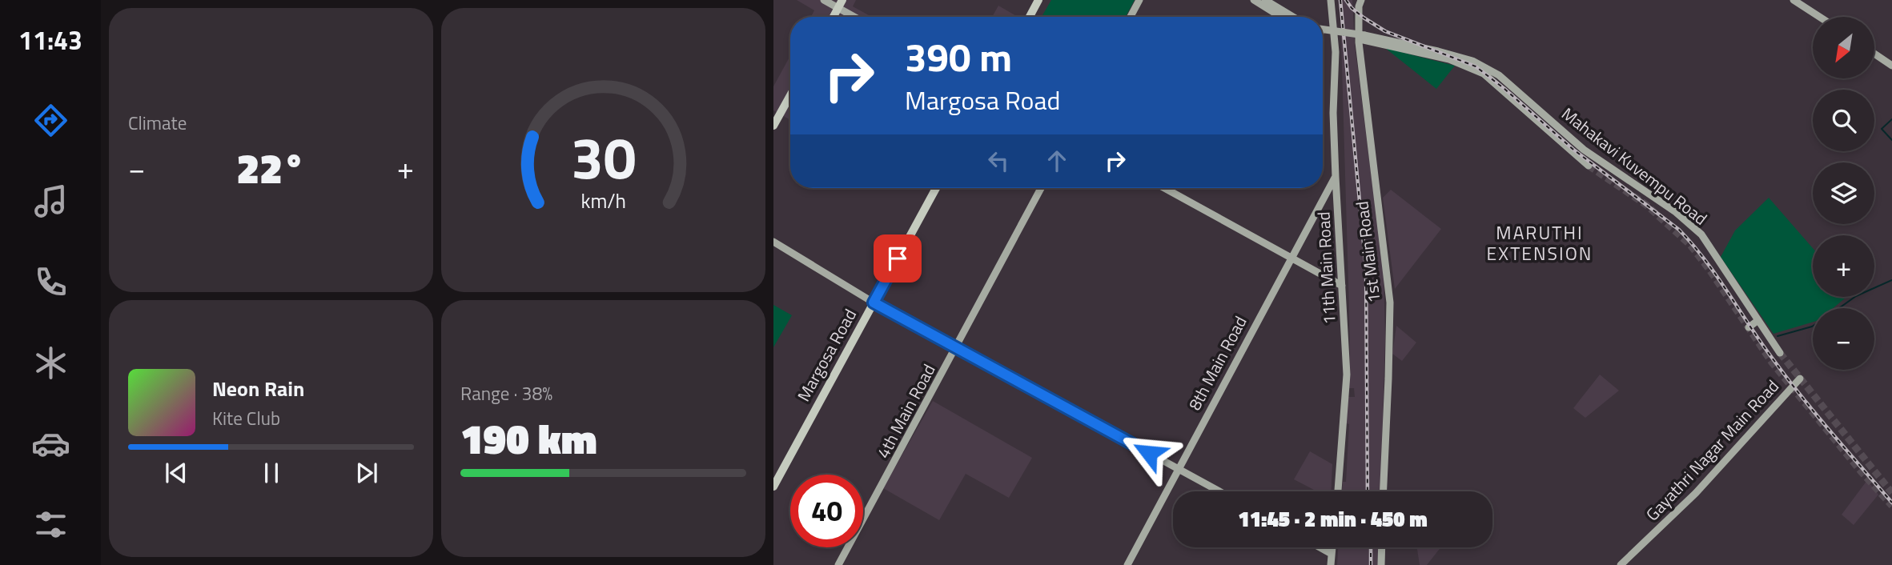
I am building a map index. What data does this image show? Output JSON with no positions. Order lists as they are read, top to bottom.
{
  "streets": {
    "main road": [
      "Mahakavi Kuvempu Road",
      "1st Main Road",
      "11th Main Road",
      "Margosa Road",
      "8th Main Road",
      "4th Main Road",
      "Gayathri Nagar Main Road"
    ]
  },
  "crossings": [
    ["11th Main Road", "8th Main Road"]
  ],
  "districts": ["MARUTHI EXTENSION"],
  "north": "bottom left",
  "page": {
    "tabs": "11:43",
    "tile": [
      "Climate",
      ["Range · 38%", "190 km"]
    ],
    "map_buttons": ["+", "−"],
    "turn": ["390 m", "Margosa Road"],
    "heat": ["−", "22°", "+"],
    "song": ["Neon Rain", "Kite Club"],
    "limit": "40",
    "trip": "11:45 · 2 min · 450 m",
    "gauge": ["30", "km/h"]
  }
}
